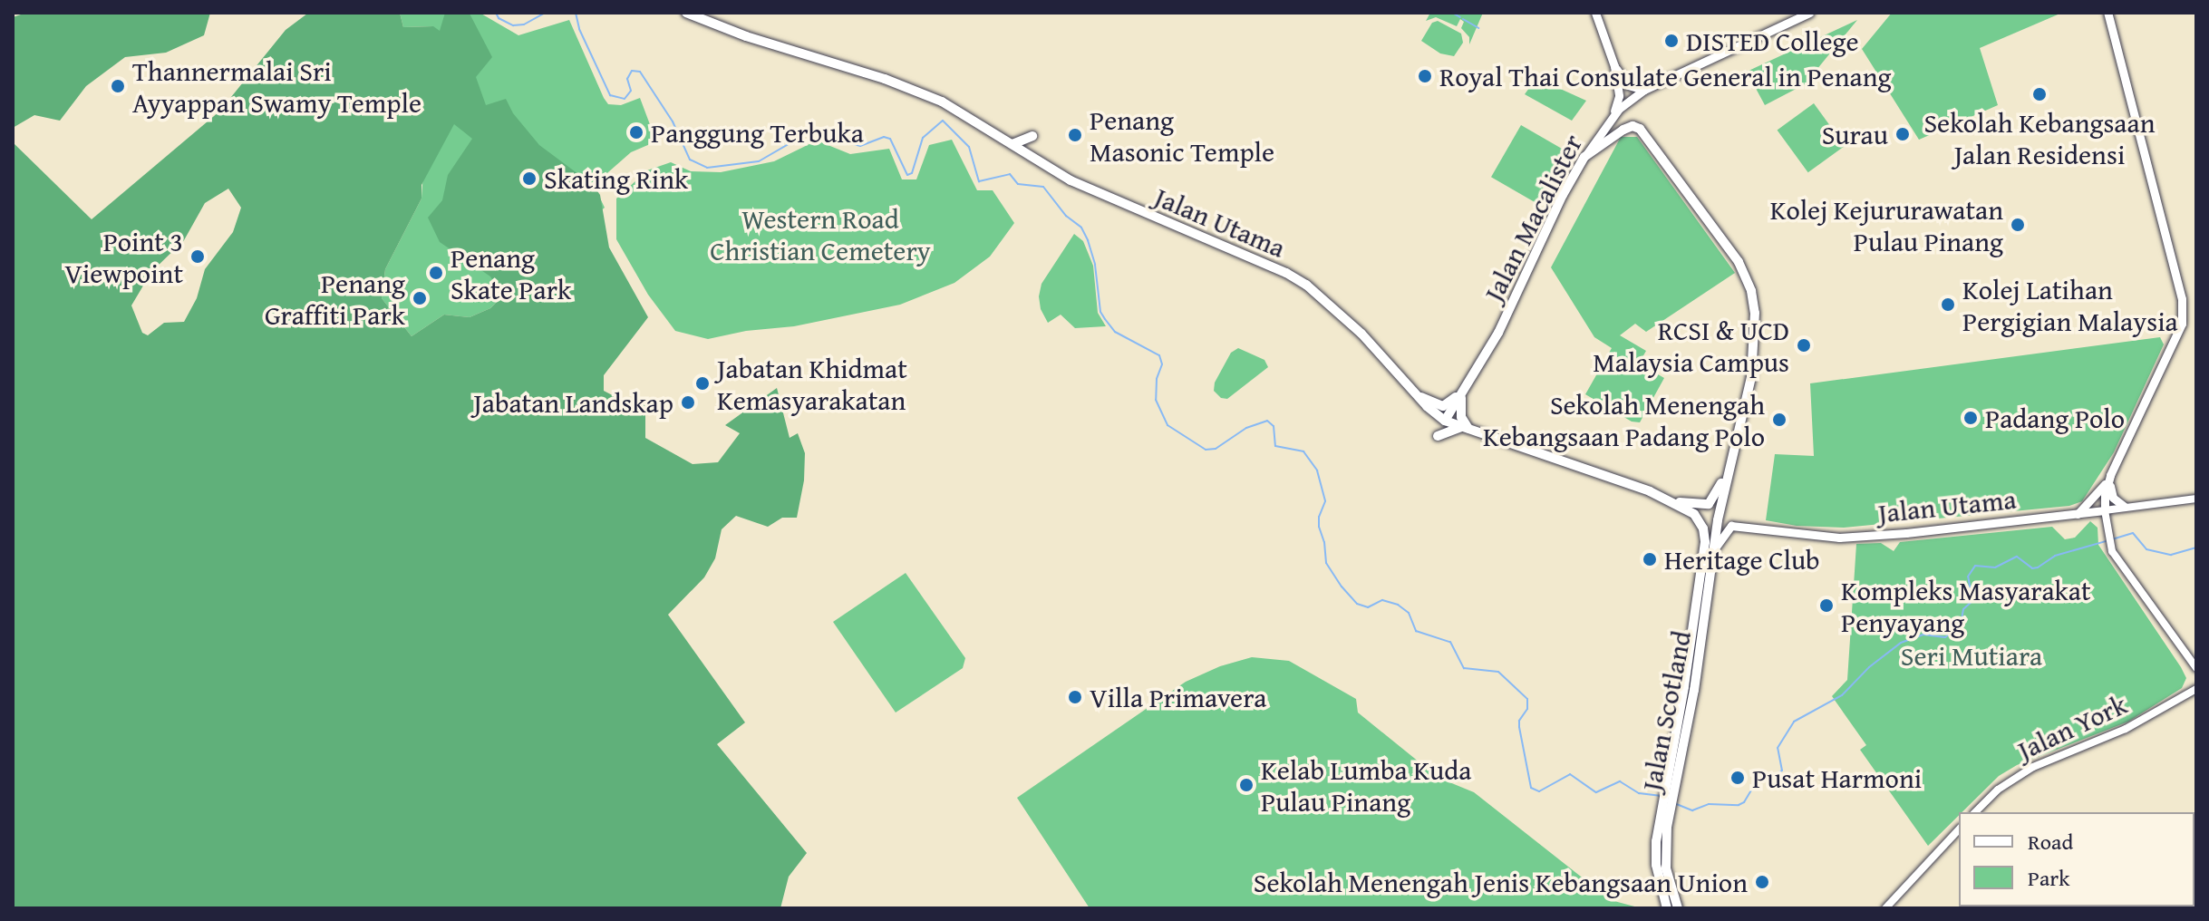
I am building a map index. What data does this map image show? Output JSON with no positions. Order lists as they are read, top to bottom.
{
  "streets": {
    "main road": ["Jalan Macalister", "Jalan Utama", "Jalan Scotland"],
    "street": ["Jalan York"]
  },
  "crossings": [
    ["Jalan Macalister", "Jalan Utama"],
    ["Jalan Utama", "Jalan Scotland"]
  ],
  "parks": ["Western Road Christian Cemetery", "Seri Mutiara"],
  "places": [
    "DISTED College",
    "Royal Thai Consulate General in Penang",
    "Thannermalai Sri Ayyappan Swamy Temple",
    "Sekolah Kebangsaan Jalan Residensi",
    "Panggung Terbuka",
    "Surau",
    "Penang Masonic Temple",
    "Skating Rink",
    "Kolej Kejururawatan Pulau Pinang",
    "Point 3 Viewpoint",
    "Penang Skate Park",
    "Penang Graffiti Park",
    "Kolej Latihan Pergigian Malaysia",
    "RCSI & UCD Malaysia Campus",
    "Jabatan Khidmat Kemasyarakatan",
    "Jabatan Landskap",
    "Padang Polo",
    "Sekolah Menengah Kebangsaan Padang Polo",
    "Heritage Club",
    "Kompleks Masyarakat Penyayang",
    "Villa Primavera",
    "Pusat Harmoni",
    "Kelab Lumba Kuda Pulau Pinang",
    "Sekolah Menengah Jenis Kebangsaan Union"
  ],
  "legend": ["Road", "Park"]
}
